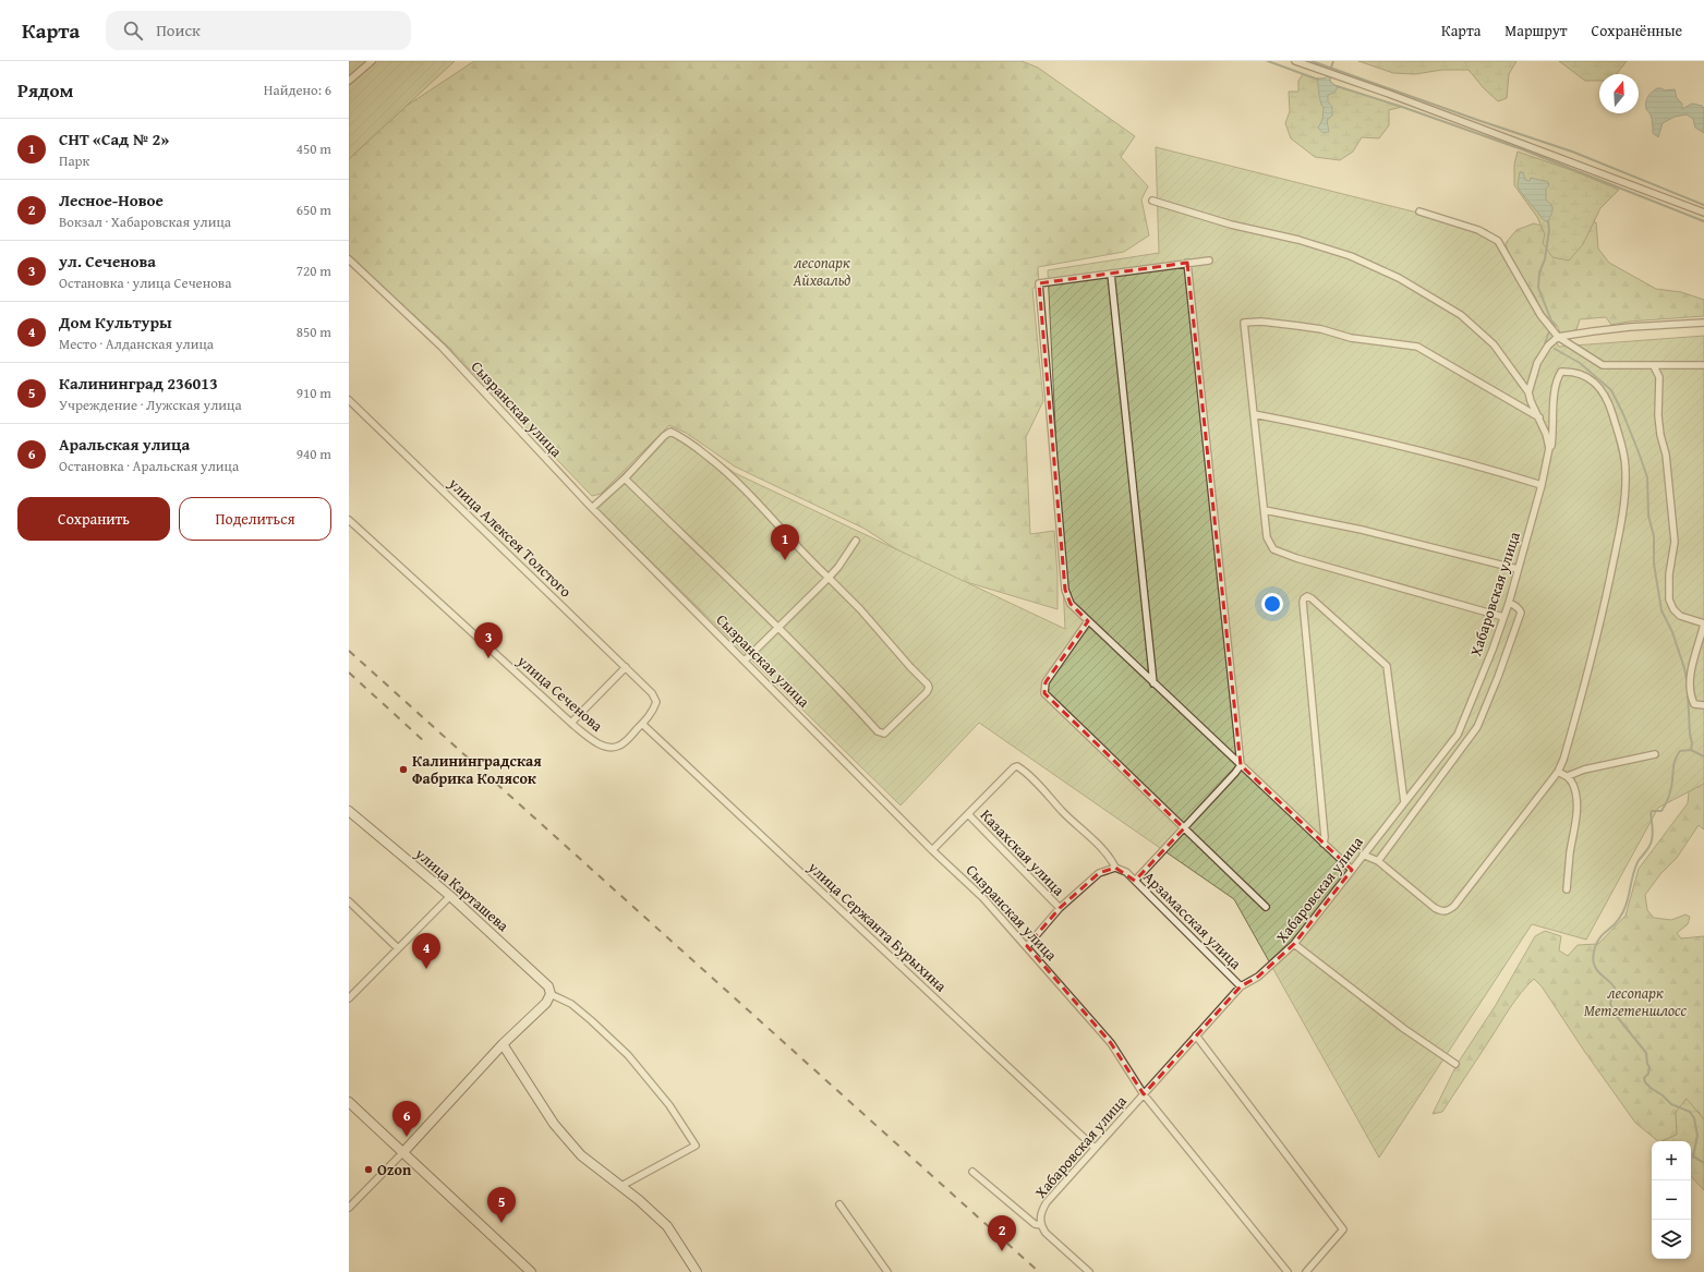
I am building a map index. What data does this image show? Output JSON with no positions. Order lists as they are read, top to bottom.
{
  "streets": {
    "main road": ["улица Карташева"],
    "street": [
      "Сызранская улица",
      "улица Алексея Толстого",
      "Хабаровская улица",
      "улица Сеченова",
      "Казахская улица",
      "Арзамасская улица",
      "улица Сержанта Бурыхина"
    ]
  },
  "crossings": [
    ["Сызранская улица", "Хабаровская улица"],
    ["улица Алексея Толстого", "улица Сеченова"],
    ["улица Алексея Толстого", "улица Сержанта Бурыхина"],
    ["Хабаровская улица", "Арзамасская улица"],
    ["Хабаровская улица", "улица Сержанта Бурыхина"],
    ["улица Сеченова", "улица Сержанта Бурыхина"]
  ],
  "parks": ["лесопарк Айхвальд", "лесопарк Метгетеншлосс"],
  "places": ["Калининградская Фабрика Колясок", "Ozon"],
  "north": "top",
  "page": {
    "header": "Карта",
    "search": "Поиск",
    "nav": ["Карта", "Маршрут", "Сохранённые"],
    "heading": ["Рядом", "Найдено: 6"],
    "list": [
      {
        "mark": "1",
        "name": "СНТ «Сад № 2»",
        "note": "Парк",
        "value": "450 m"
      },
      {
        "mark": "2",
        "name": "Лесное-Новое",
        "note": "Вокзал · Хабаровская улица",
        "value": "650 m"
      },
      {
        "mark": "3",
        "name": "ул. Сеченова",
        "note": "Остановка · улица Сеченова",
        "value": "720 m"
      },
      {
        "mark": "4",
        "name": "Дом Культуры",
        "note": "Место · Алданская улица",
        "value": "850 m"
      },
      {
        "mark": "5",
        "name": "Калининград 236013",
        "note": "Учреждение · Лужская улица",
        "value": "910 m"
      },
      {
        "mark": "6",
        "name": "Аральская улица",
        "note": "Остановка · Аральская улица",
        "value": "940 m"
      }
    ],
    "buttons": ["Сохранить", "Поделиться"],
    "pins": [
      "1",
      "3",
      "4",
      "6",
      "5",
      "2"
    ],
    "map_buttons": ["+", "−"]
  }
}
